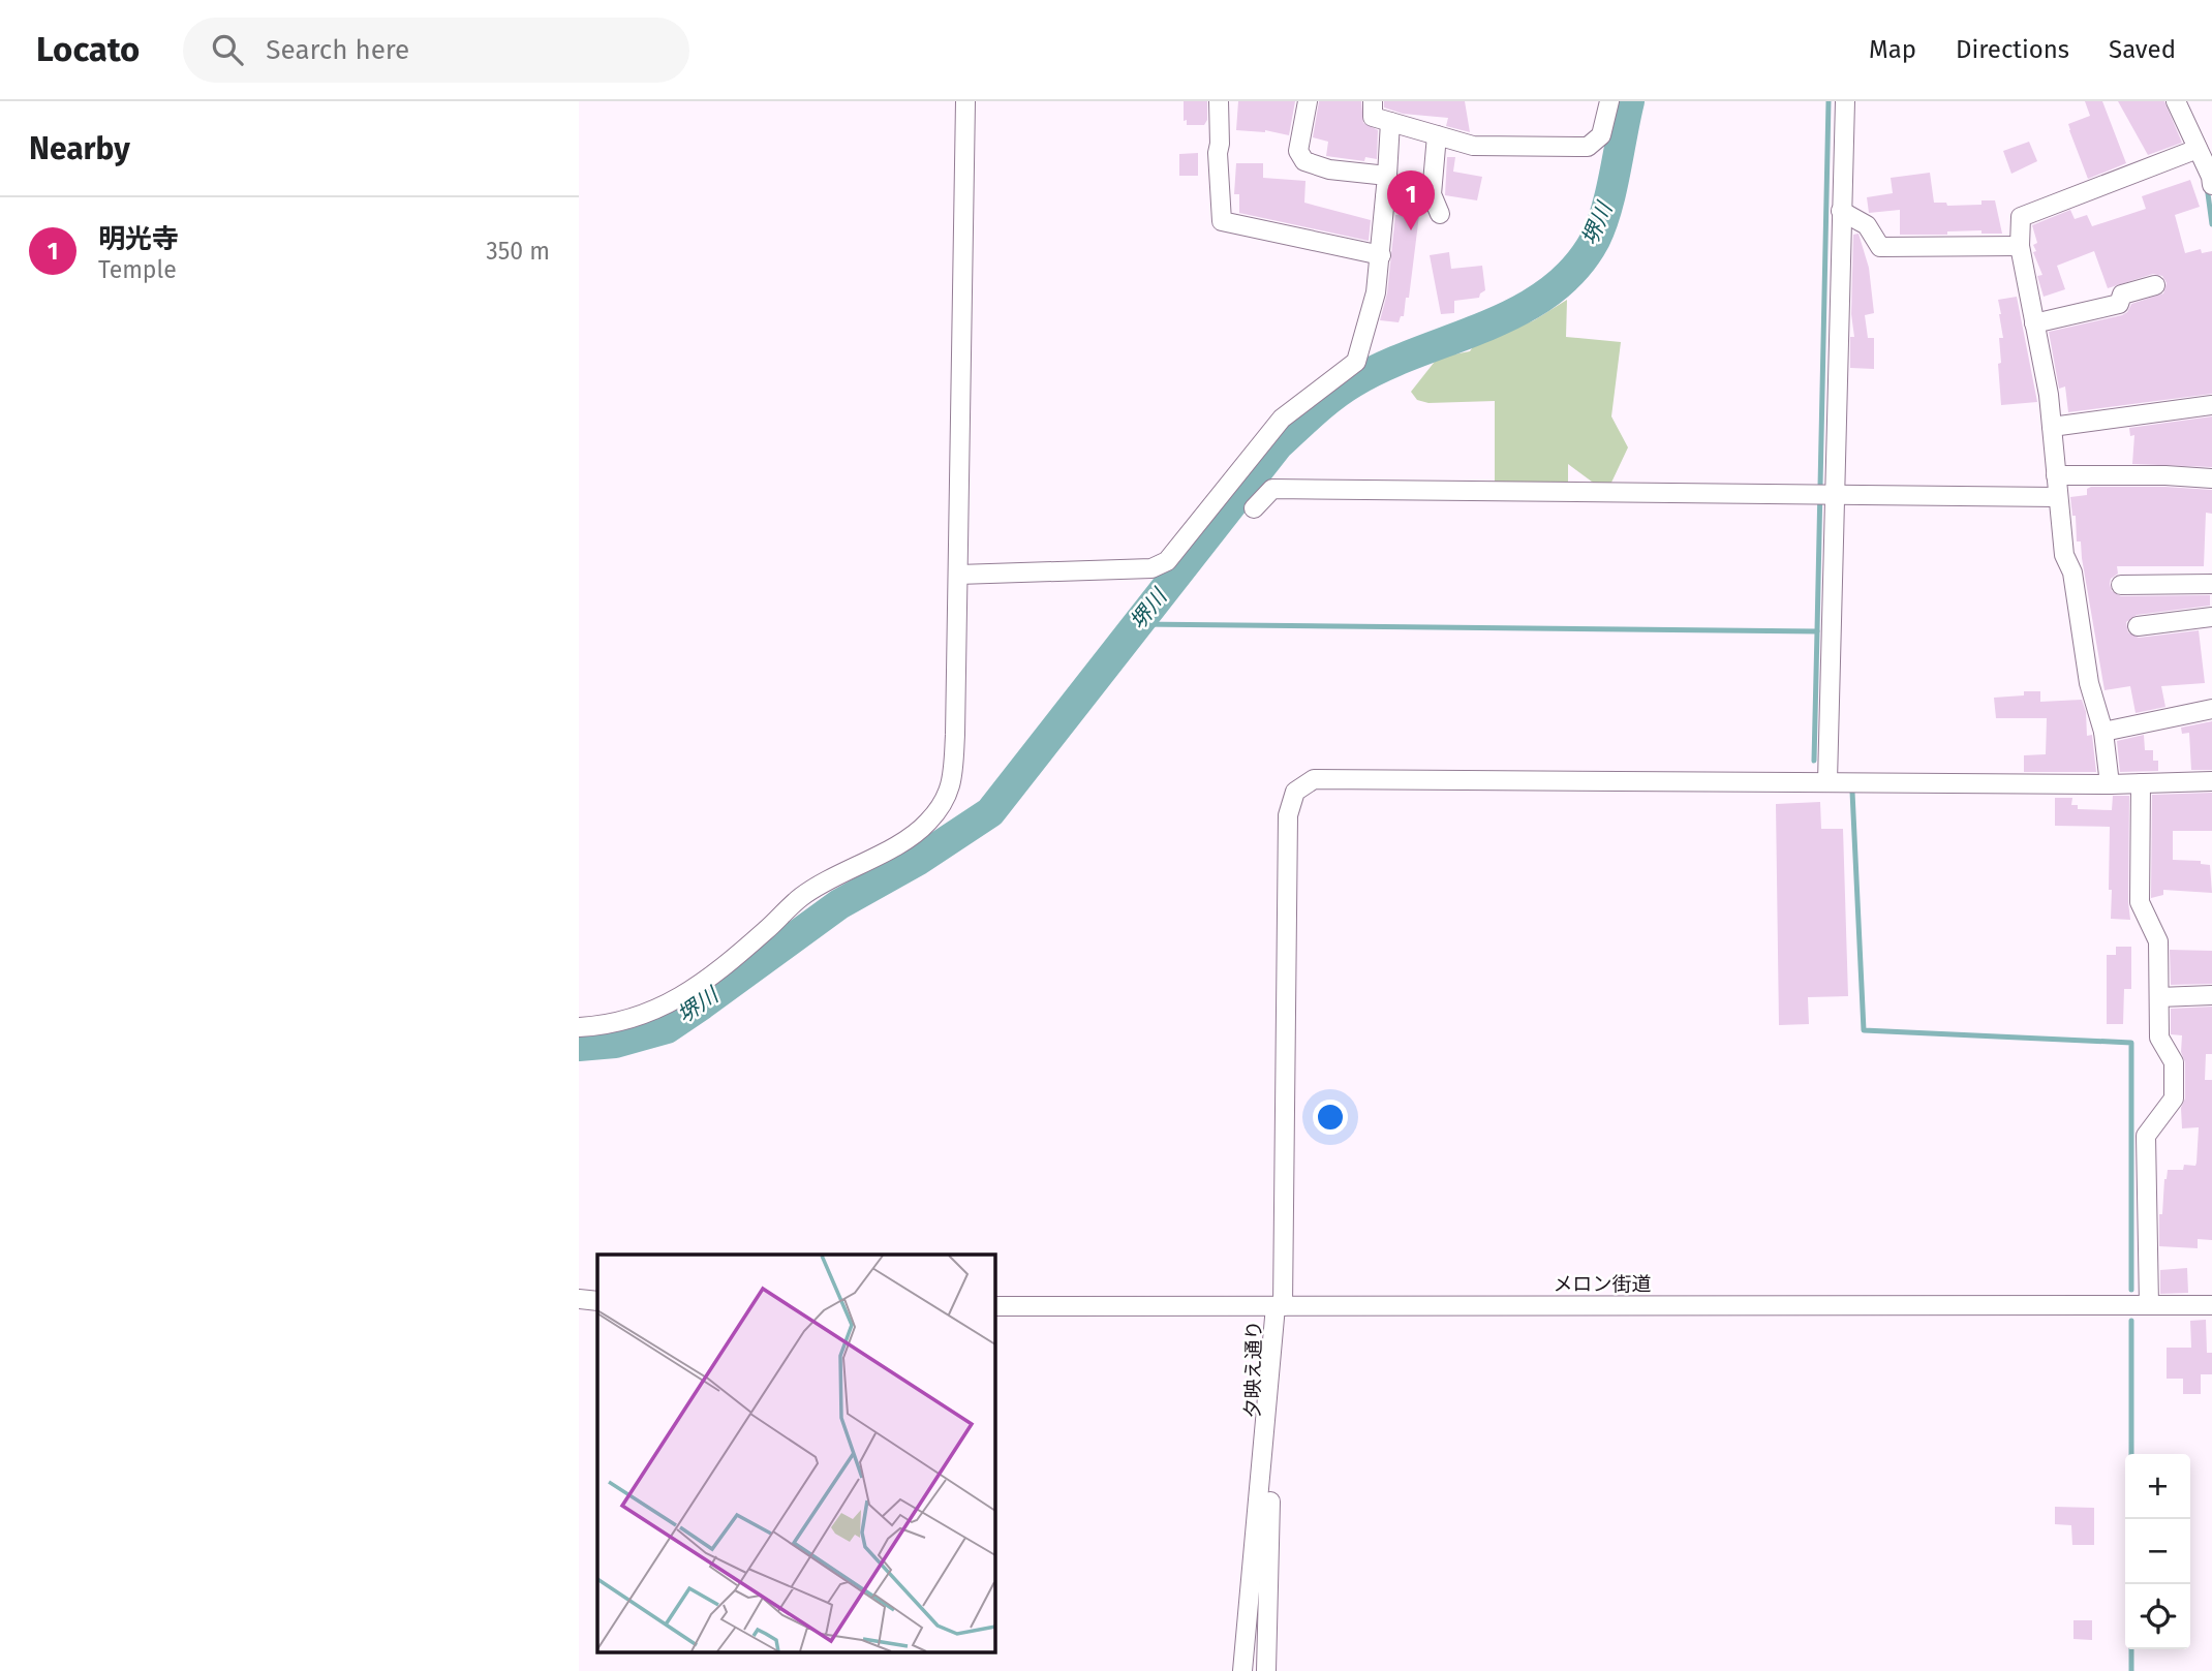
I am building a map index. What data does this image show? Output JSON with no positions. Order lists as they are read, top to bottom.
{
  "streets": {
    "street": ["メロン街道", "夕映え通り"]
  },
  "crossings": [
    ["メロン街道", "夕映え通り"]
  ],
  "water": ["堺川"],
  "page": {
    "header": "Locato",
    "search": "Search here",
    "nav": ["Map", "Directions", "Saved"],
    "heading": "Nearby",
    "pins": "1",
    "list": [
      {
        "mark": "1",
        "name": "明光寺",
        "note": "Temple",
        "value": "350 m"
      }
    ],
    "map_buttons": ["+", "−"]
  }
}
